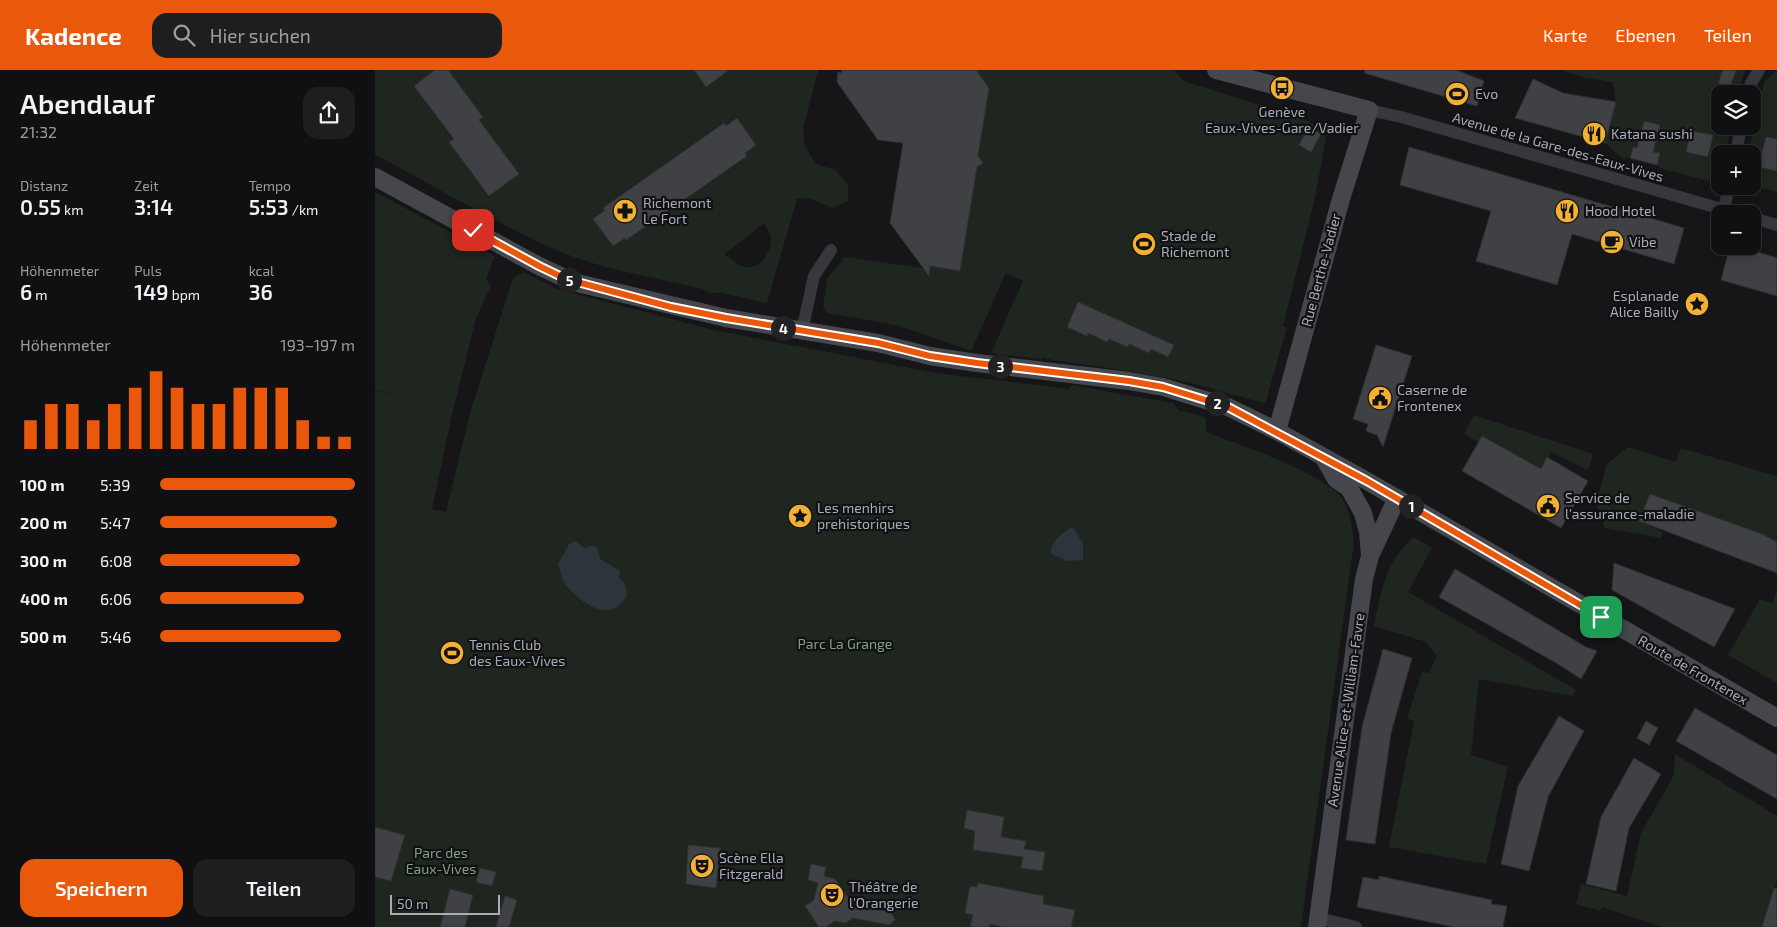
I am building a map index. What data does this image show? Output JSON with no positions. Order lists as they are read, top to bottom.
{
  "streets": {
    "main road": ["Rue Berthe-Vadier", "Route de Frontenex", "Avenue Alice-et-William-Favre"],
    "street": ["Avenue de la Gare-des-Eaux-Vives"]
  },
  "crossings": [
    ["Avenue de la Gare-des-Eaux-Vives", "Rue Berthe-Vadier"],
    ["Rue Berthe-Vadier", "Route de Frontenex"],
    ["Route de Frontenex", "Avenue Alice-et-William-Favre"]
  ],
  "parks": ["Parc La Grange", "Parc des Eaux-Vives"],
  "places": {
    "bus stop": ["Genève Eaux-Vives-Gare/Vadier"],
    "sports": ["Evo", "Stade de Richemont", "Tennis Club des Eaux-Vives"],
    "restaurant": ["Katana sushi", "Hood Hotel"],
    "pharmacy": ["Richemont Le Fort"],
    "cafe": ["Vibe"],
    "place": ["Esplanade Alice Bailly", "Les menhirs prehistoriques"],
    "public building": ["Caserne de Frontenex", "Service de l'assurance-maladie"],
    "theatre": ["Scène Ella Fitzgerald", "Théâtre de l'Orangerie"]
  },
  "scale_bar": "50 m",
  "page": {
    "header": "Kadence",
    "search": "Hier suchen",
    "nav": ["Karte", "Ebenen", "Teilen"],
    "heading": ["Abendlauf", "21:32"],
    "map_buttons": ["+", "−"],
    "stats": [
      ["Distanz", "0.55 km"],
      ["Zeit", "3:14"],
      ["Tempo", "5:53 /km"],
      ["Höhenmeter", "6 m"],
      ["Puls", "149 bpm"],
      ["kcal", "36"]
    ],
    "pins": [
      "5",
      "4",
      "3",
      "2",
      "1"
    ],
    "chart": ["Höhenmeter", "193–197 m"],
    "list": [
      {
        "name": "100 m",
        "note": "5:39"
      },
      {
        "name": "200 m",
        "note": "5:47"
      },
      {
        "name": "300 m",
        "note": "6:08"
      },
      {
        "name": "400 m",
        "note": "6:06"
      },
      {
        "name": "500 m",
        "note": "5:46"
      }
    ],
    "buttons": ["Speichern", "Teilen"],
    "scale": "50 m"
  }
}
